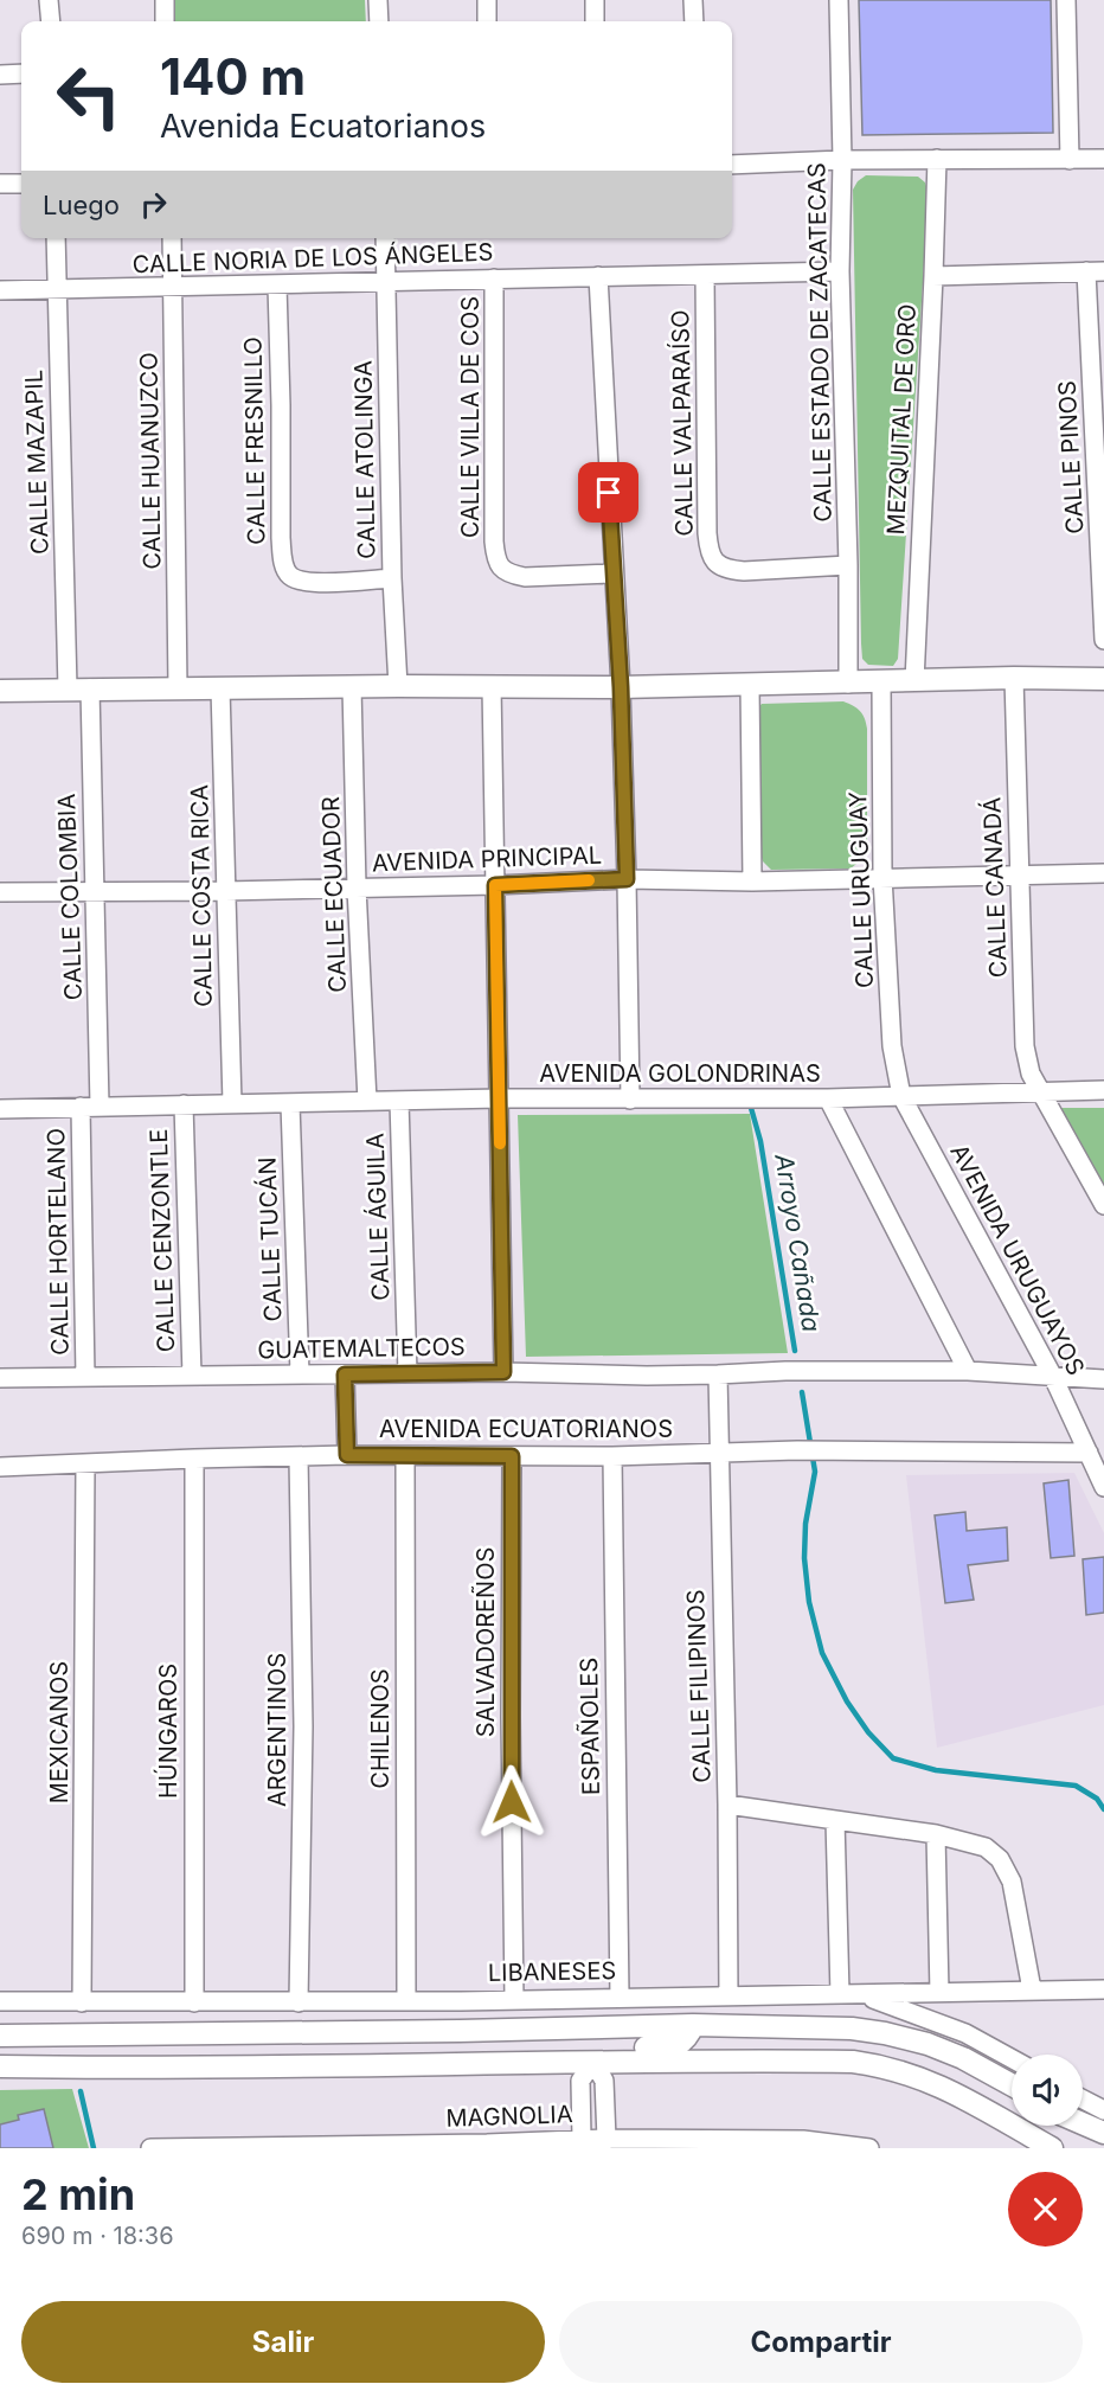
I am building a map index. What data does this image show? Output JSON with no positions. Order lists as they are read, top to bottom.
{
  "streets": {
    "street": [
      "CALLE NORIA DE LOS ÁNGELES",
      "CALLE ESTADO DE ZACATECAS",
      "CALLE VILLA DE COS",
      "MEZQUITAL DE ORO",
      "CALLE VALPARAÍSO",
      "CALLE FRESNILLO",
      "CALLE PINOS",
      "CALLE ATOLINGA",
      "CALLE HUANUZCO",
      "CALLE MAZAPIL",
      "AVENIDA PRINCIPAL",
      "CALLE CANADÁ",
      "CALLE URUGUAY",
      "CALLE ECUADOR",
      "CALLE COSTA RICA",
      "CALLE COLOMBIA",
      "AVENIDA GOLONDRINAS",
      "CALLE ÁGUILA",
      "CALLE TUCÁN",
      "CALLE CENZONTLE",
      "CALLE HORTELANO",
      "AVENIDA URUGUAYOS",
      "GUATEMALTECOS",
      "AVENIDA ECUATORIANOS",
      "SALVADOREÑOS",
      "CALLE FILIPINOS",
      "ESPAÑOLES",
      "CHILENOS",
      "ARGENTINOS",
      "HÚNGAROS",
      "MEXICANOS",
      "LIBANESES",
      "MAGNOLIA"
    ]
  },
  "crossings": [
    ["CALLE NORIA DE LOS ÁNGELES", "CALLE ESTADO DE ZACATECAS"],
    ["CALLE NORIA DE LOS ÁNGELES", "CALLE VILLA DE COS"],
    ["CALLE NORIA DE LOS ÁNGELES", "CALLE VALPARAÍSO"],
    ["CALLE NORIA DE LOS ÁNGELES", "CALLE FRESNILLO"],
    ["CALLE NORIA DE LOS ÁNGELES", "CALLE ATOLINGA"],
    ["CALLE NORIA DE LOS ÁNGELES", "CALLE HUANUZCO"],
    ["CALLE NORIA DE LOS ÁNGELES", "CALLE MAZAPIL"],
    ["CALLE ESTADO DE ZACATECAS", "CALLE VALPARAÍSO"],
    ["CALLE FRESNILLO", "CALLE ATOLINGA"],
    ["AVENIDA PRINCIPAL", "CALLE CANADÁ"],
    ["AVENIDA PRINCIPAL", "CALLE URUGUAY"],
    ["AVENIDA PRINCIPAL", "CALLE ECUADOR"],
    ["AVENIDA PRINCIPAL", "CALLE COSTA RICA"],
    ["AVENIDA PRINCIPAL", "CALLE COLOMBIA"],
    ["CALLE CANADÁ", "AVENIDA GOLONDRINAS"],
    ["CALLE URUGUAY", "AVENIDA GOLONDRINAS"],
    ["CALLE URUGUAY", "AVENIDA URUGUAYOS"],
    ["CALLE ECUADOR", "AVENIDA GOLONDRINAS"],
    ["CALLE COSTA RICA", "AVENIDA GOLONDRINAS"],
    ["CALLE COLOMBIA", "AVENIDA GOLONDRINAS"],
    ["AVENIDA GOLONDRINAS", "CALLE ÁGUILA"],
    ["AVENIDA GOLONDRINAS", "CALLE TUCÁN"],
    ["AVENIDA GOLONDRINAS", "CALLE CENZONTLE"],
    ["AVENIDA GOLONDRINAS", "CALLE HORTELANO"],
    ["AVENIDA GOLONDRINAS", "AVENIDA URUGUAYOS"],
    ["CALLE ÁGUILA", "GUATEMALTECOS"],
    ["CALLE TUCÁN", "GUATEMALTECOS"],
    ["CALLE CENZONTLE", "GUATEMALTECOS"],
    ["CALLE HORTELANO", "GUATEMALTECOS"],
    ["AVENIDA URUGUAYOS", "GUATEMALTECOS"],
    ["AVENIDA URUGUAYOS", "AVENIDA ECUATORIANOS"],
    ["GUATEMALTECOS", "CALLE FILIPINOS"],
    ["AVENIDA ECUATORIANOS", "SALVADOREÑOS"],
    ["AVENIDA ECUATORIANOS", "CALLE FILIPINOS"],
    ["AVENIDA ECUATORIANOS", "ESPAÑOLES"],
    ["AVENIDA ECUATORIANOS", "CHILENOS"],
    ["AVENIDA ECUATORIANOS", "ARGENTINOS"],
    ["AVENIDA ECUATORIANOS", "HÚNGAROS"],
    ["AVENIDA ECUATORIANOS", "MEXICANOS"],
    ["SALVADOREÑOS", "LIBANESES"],
    ["CALLE FILIPINOS", "LIBANESES"],
    ["ESPAÑOLES", "LIBANESES"],
    ["CHILENOS", "LIBANESES"],
    ["ARGENTINOS", "LIBANESES"],
    ["HÚNGAROS", "LIBANESES"],
    ["MEXICANOS", "LIBANESES"]
  ],
  "water": ["Arroyo Cañada"],
  "page": {
    "turn": ["140 m", "Avenida Ecuatorianos"],
    "then": "Luego",
    "heading": ["2 min", "690 m · 18:36"],
    "buttons": ["Salir", "Compartir"]
  }
}
